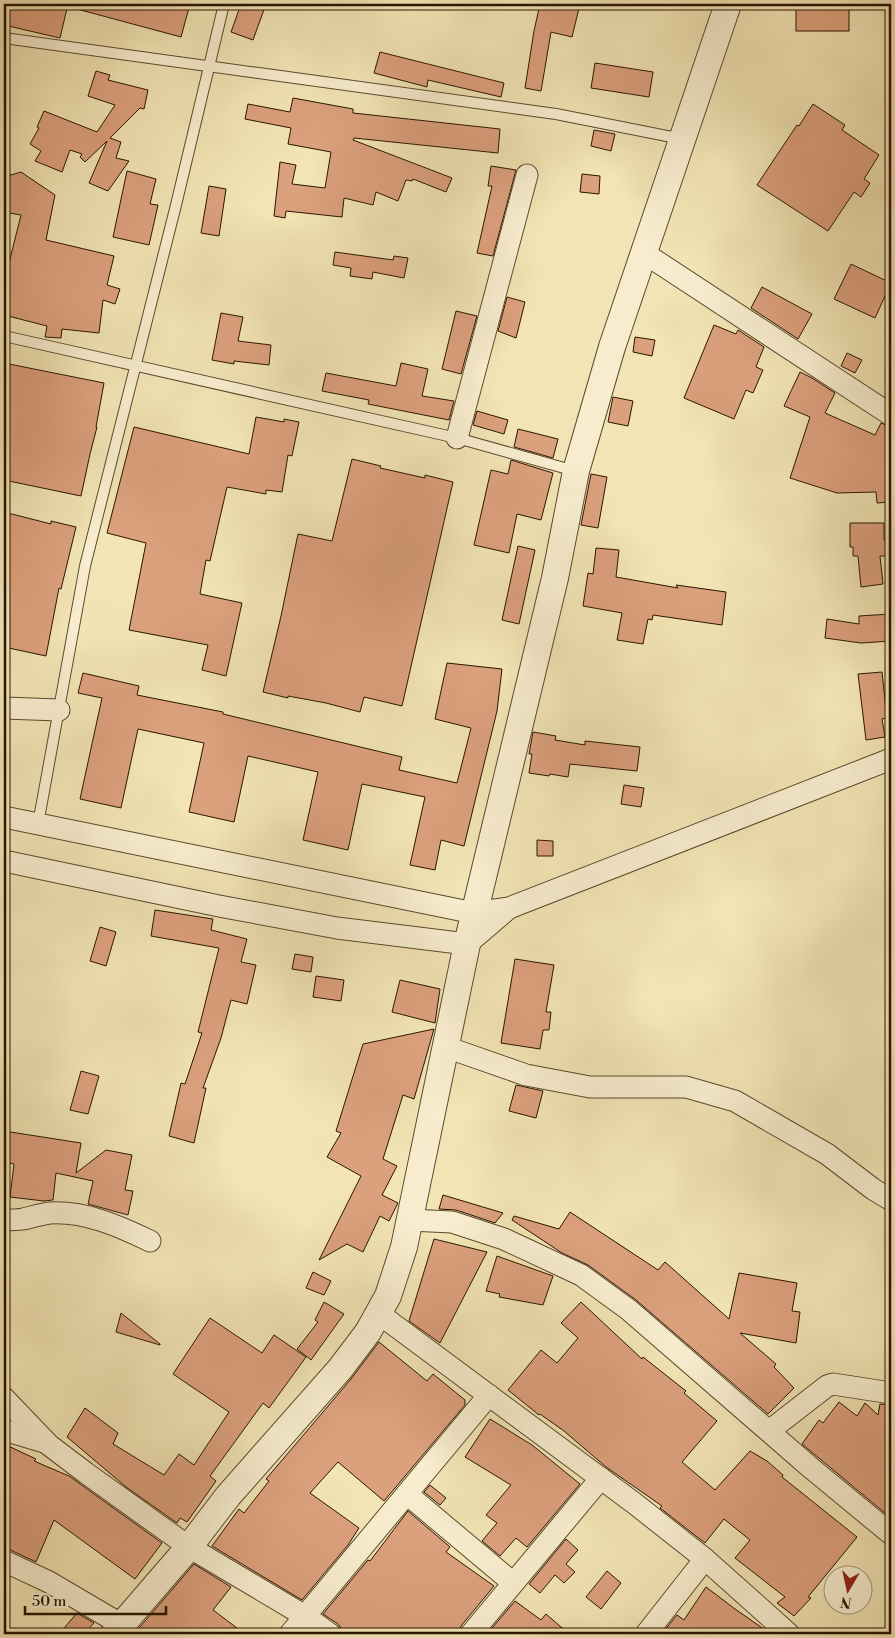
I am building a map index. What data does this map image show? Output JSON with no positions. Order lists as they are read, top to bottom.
{
  "scale_bar": "50 m",
  "north": "bottom"
}
